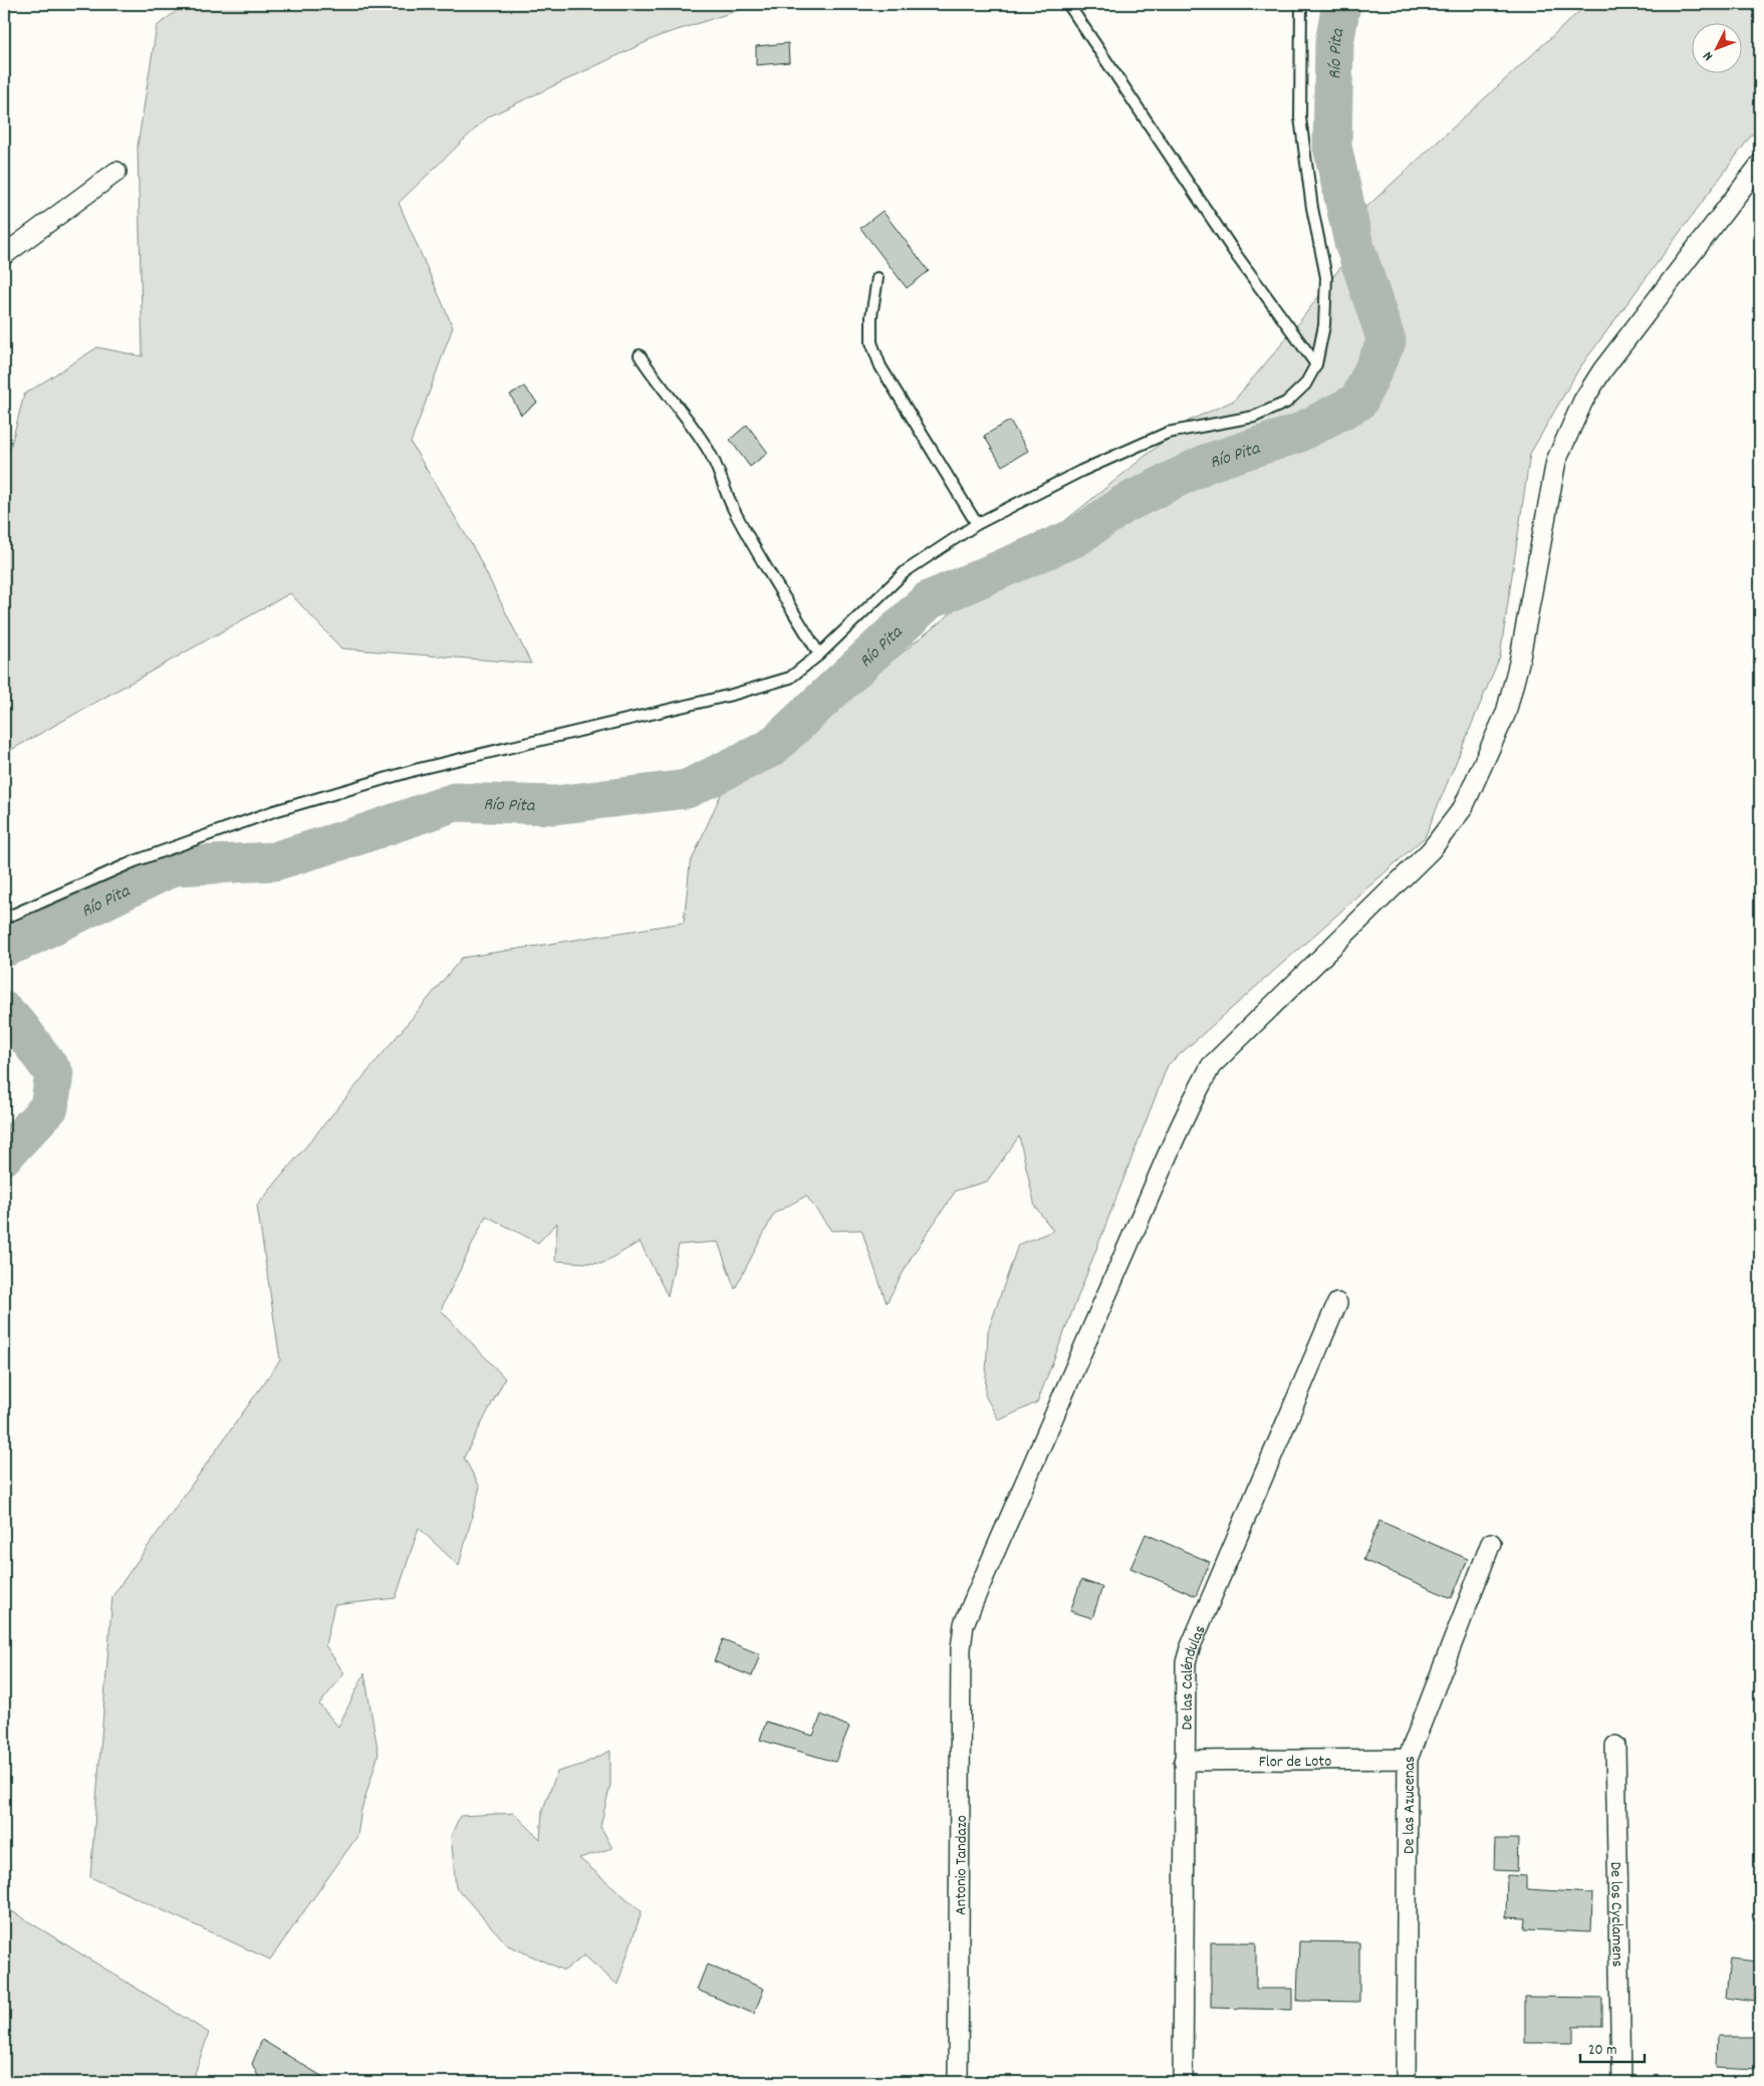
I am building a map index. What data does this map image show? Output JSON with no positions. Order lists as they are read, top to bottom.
{
  "streets": {
    "street": [
      "De las Caléndulas",
      "Flor de Loto",
      "De las Azucenas",
      "Antonio Tandazo",
      "De los Cyclamens"
    ]
  },
  "crossings": [
    ["De las Caléndulas", "Flor de Loto"],
    ["Flor de Loto", "De las Azucenas"]
  ],
  "water": ["Río Pita"],
  "scale_bar": "20 m",
  "north": "bottom left"
}
